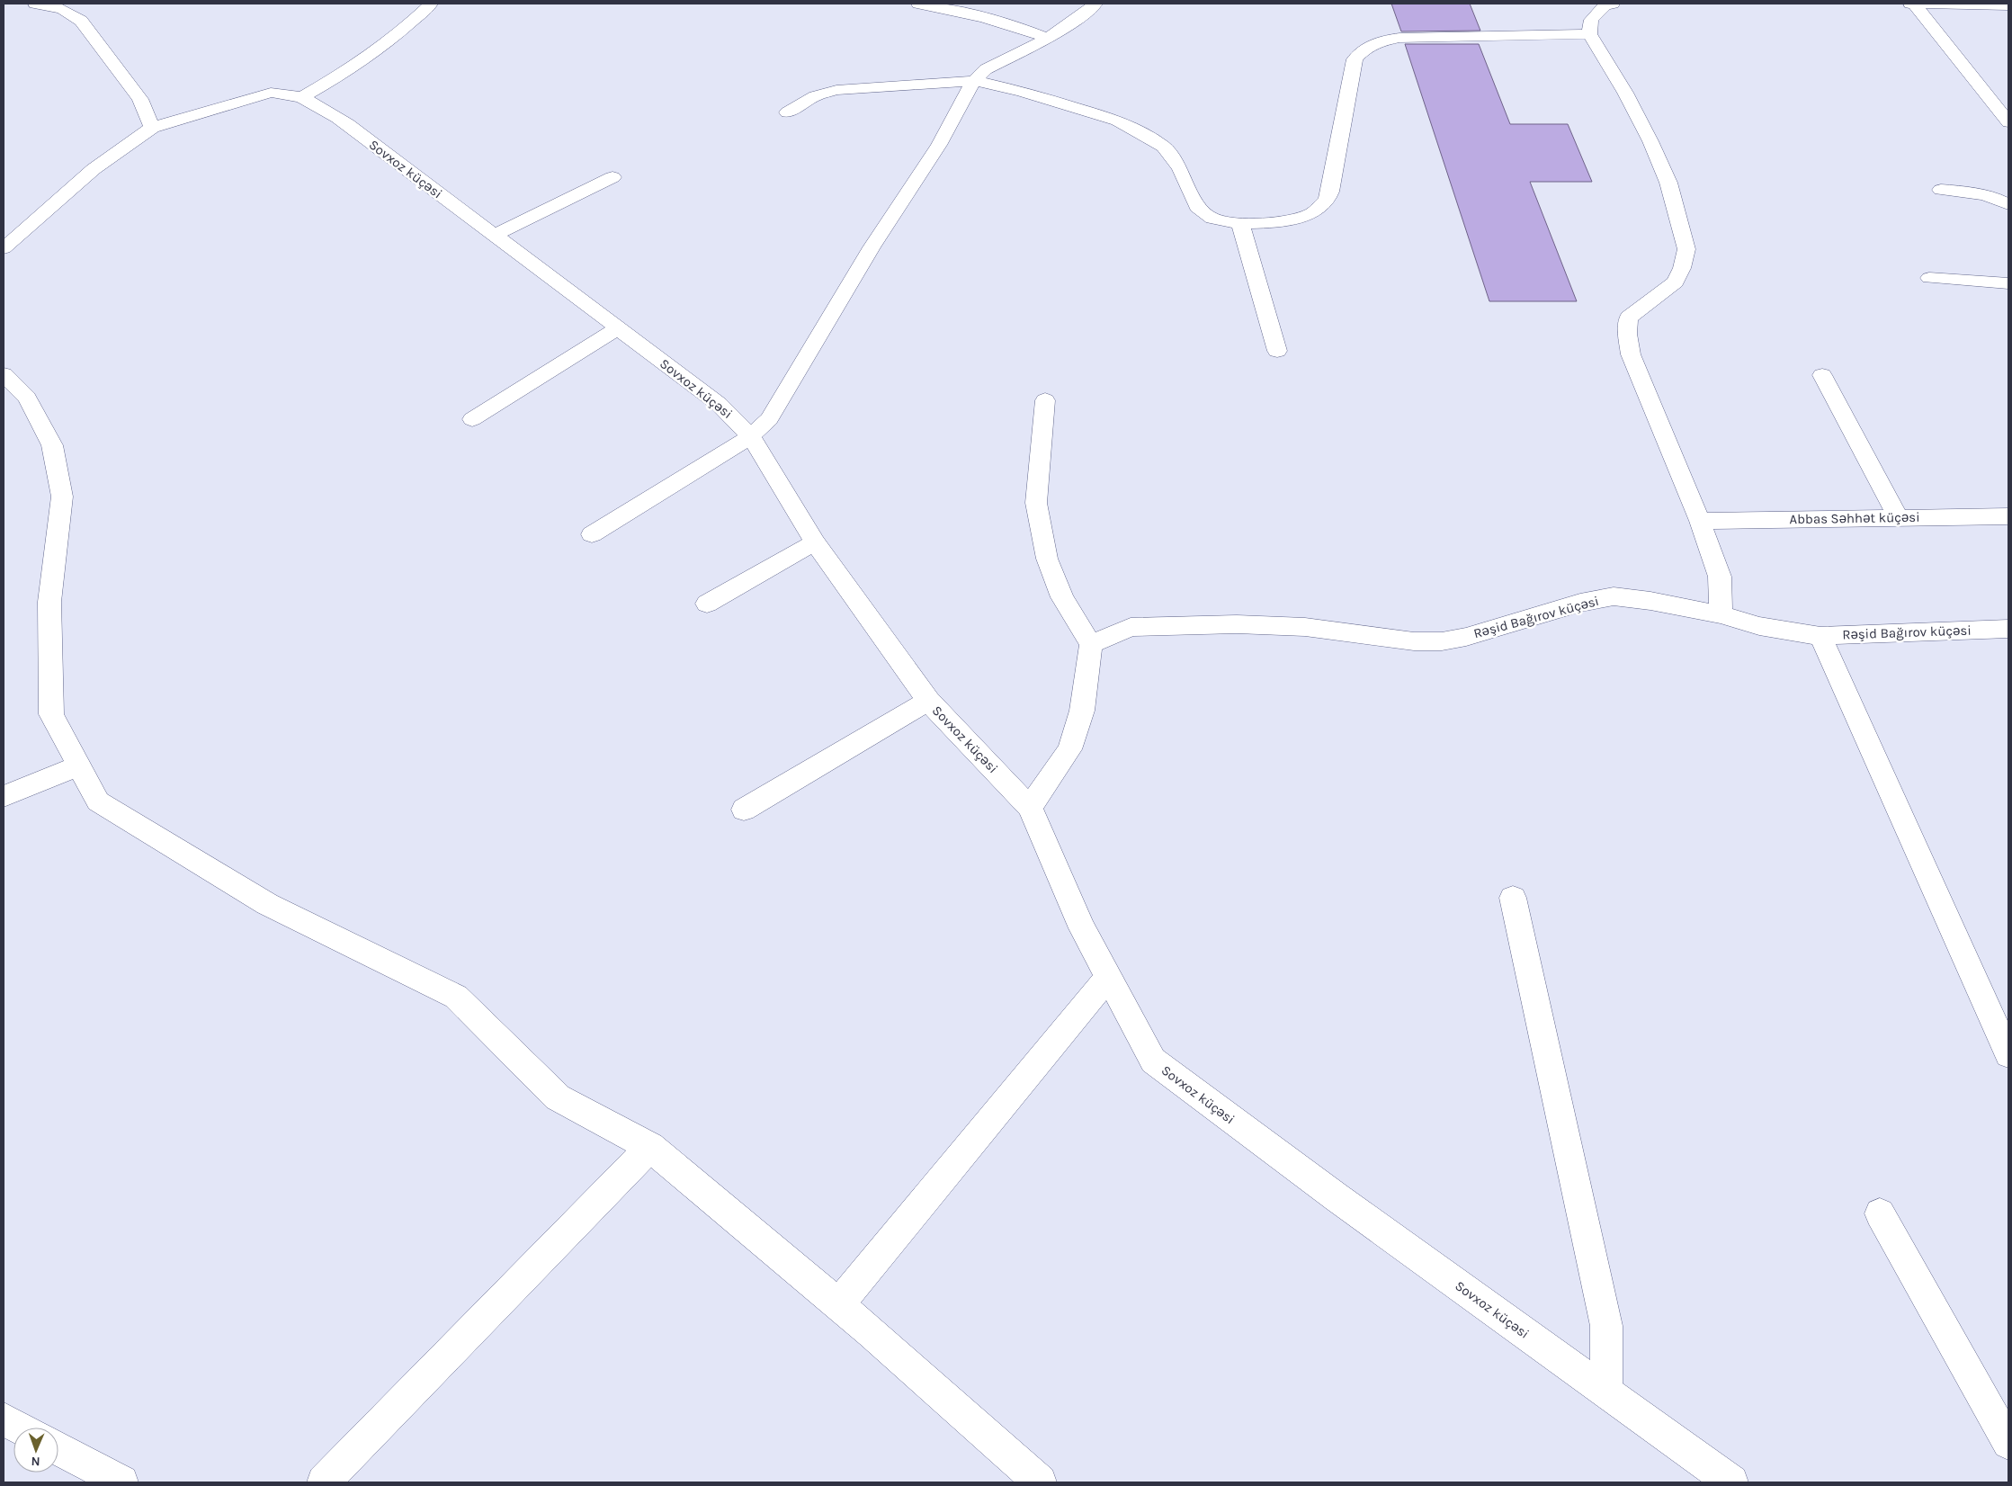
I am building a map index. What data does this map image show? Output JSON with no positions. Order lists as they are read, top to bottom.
{
  "streets": {
    "street": ["Sovxoz küçəsi", "Abbas Səhhət küçəsi", "Rəşid Bağırov küçəsi"]
  },
  "north": "bottom"
}
